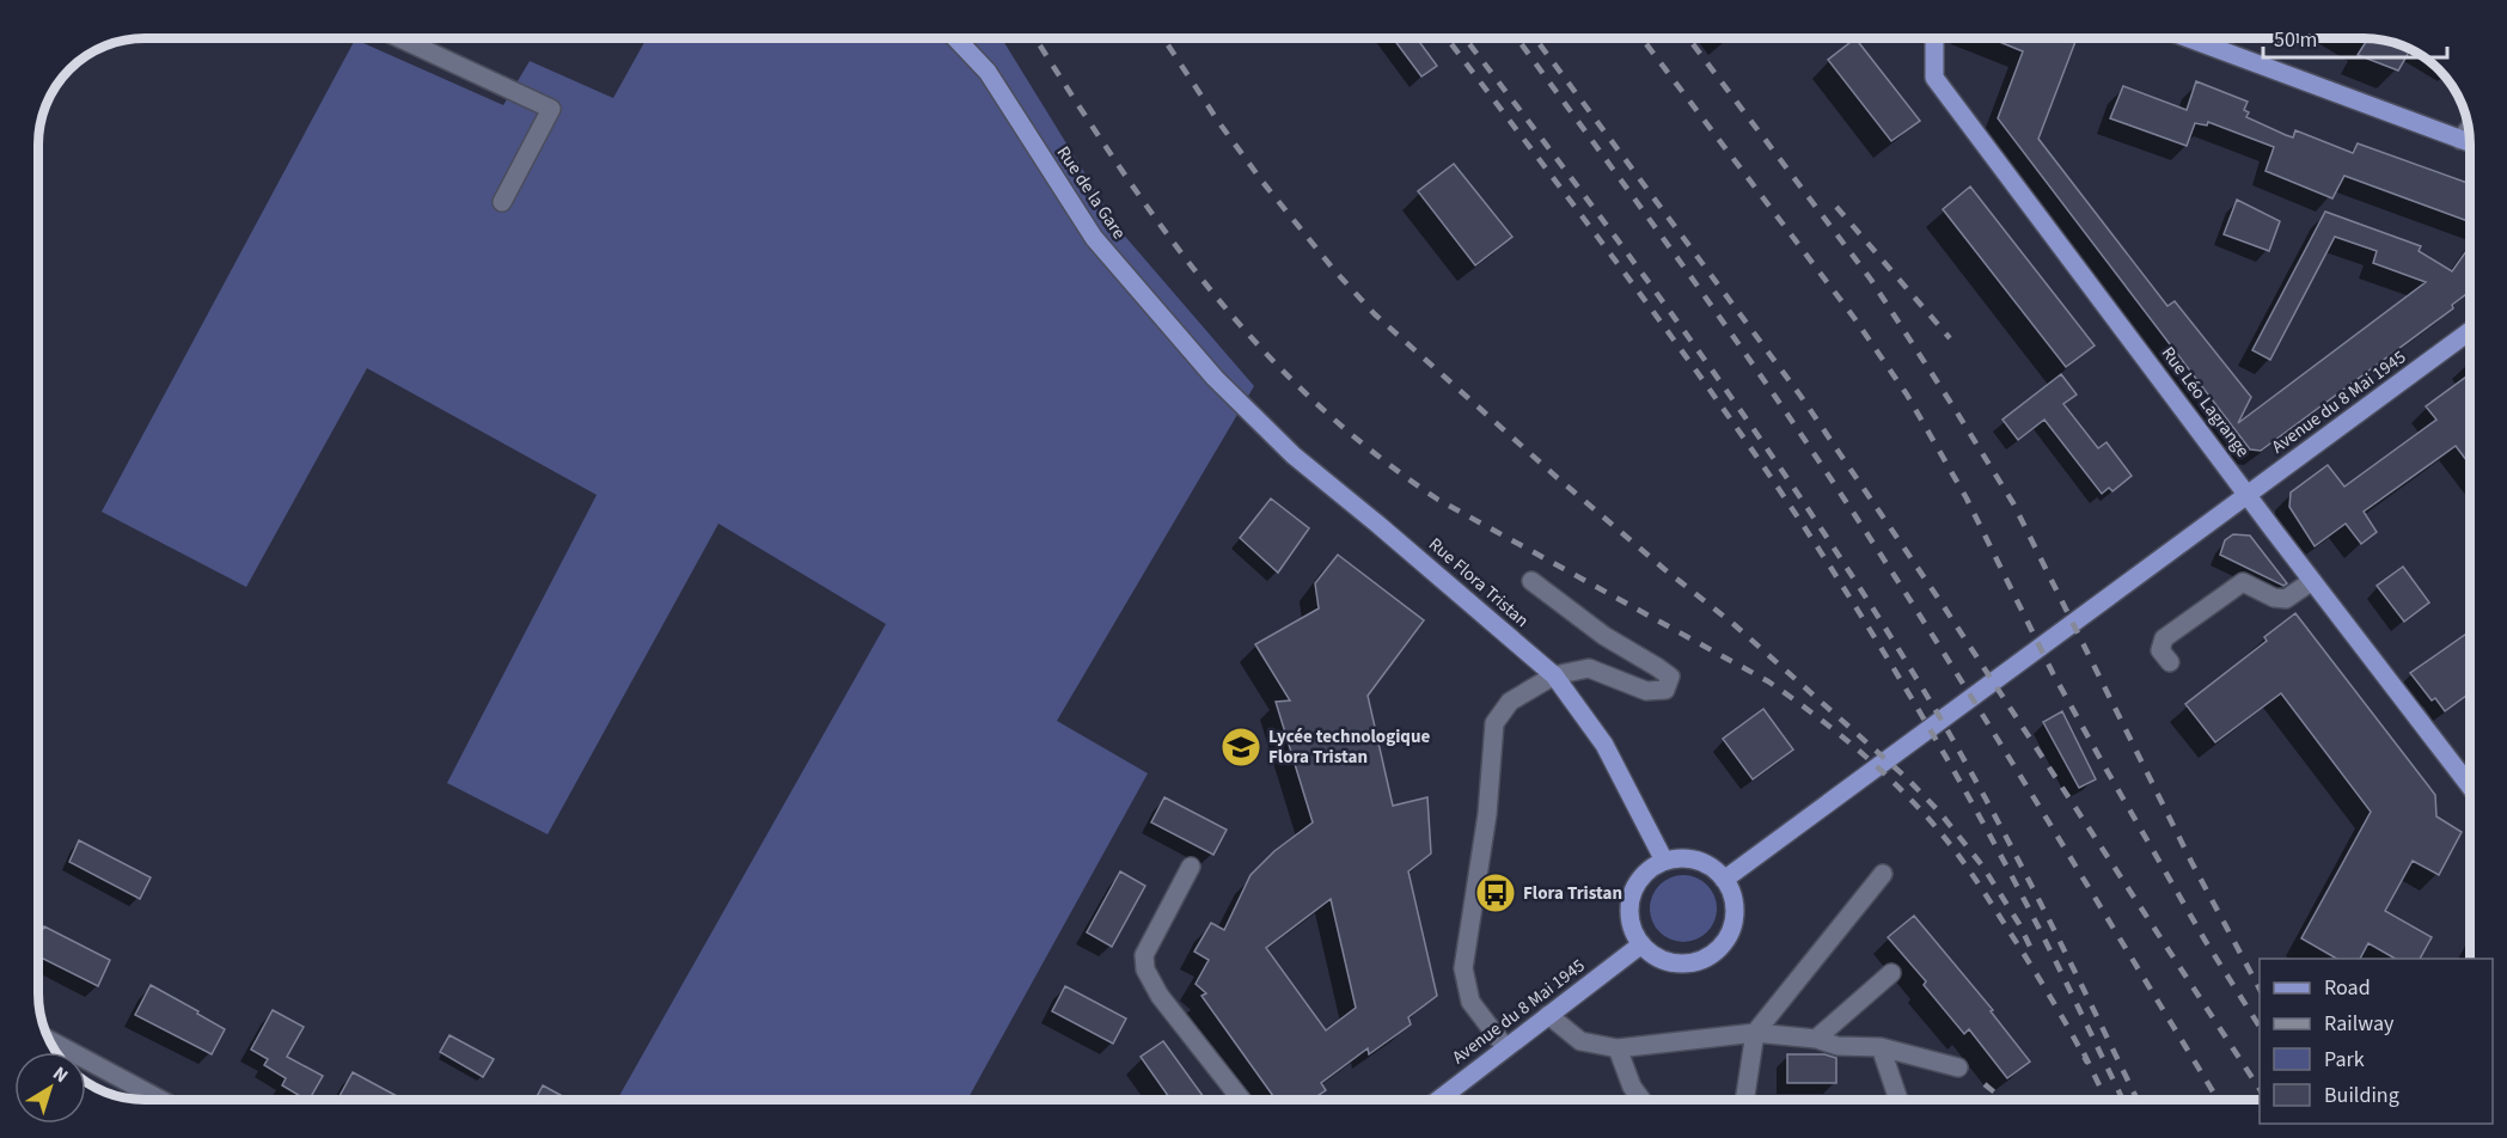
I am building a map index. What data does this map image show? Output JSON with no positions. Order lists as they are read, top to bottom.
{
  "streets": {
    "main road": [
      "Rue de la Gare",
      "Rue Léo Lagrange",
      "Avenue du 8 Mai 1945",
      "Rue Flora Tristan"
    ]
  },
  "crossings": [
    ["Rue de la Gare", "Rue Flora Tristan"],
    ["Rue Léo Lagrange", "Avenue du 8 Mai 1945"],
    ["Avenue du 8 Mai 1945", "Rue Flora Tristan"]
  ],
  "places": {
    "school or university": ["Lycée technologique Flora Tristan"],
    "bus stop": ["Flora Tristan"]
  },
  "legend": [
    "Road",
    "Railway",
    "Park",
    "Building"
  ],
  "scale_bar": "50 m",
  "north": "top right"
}
